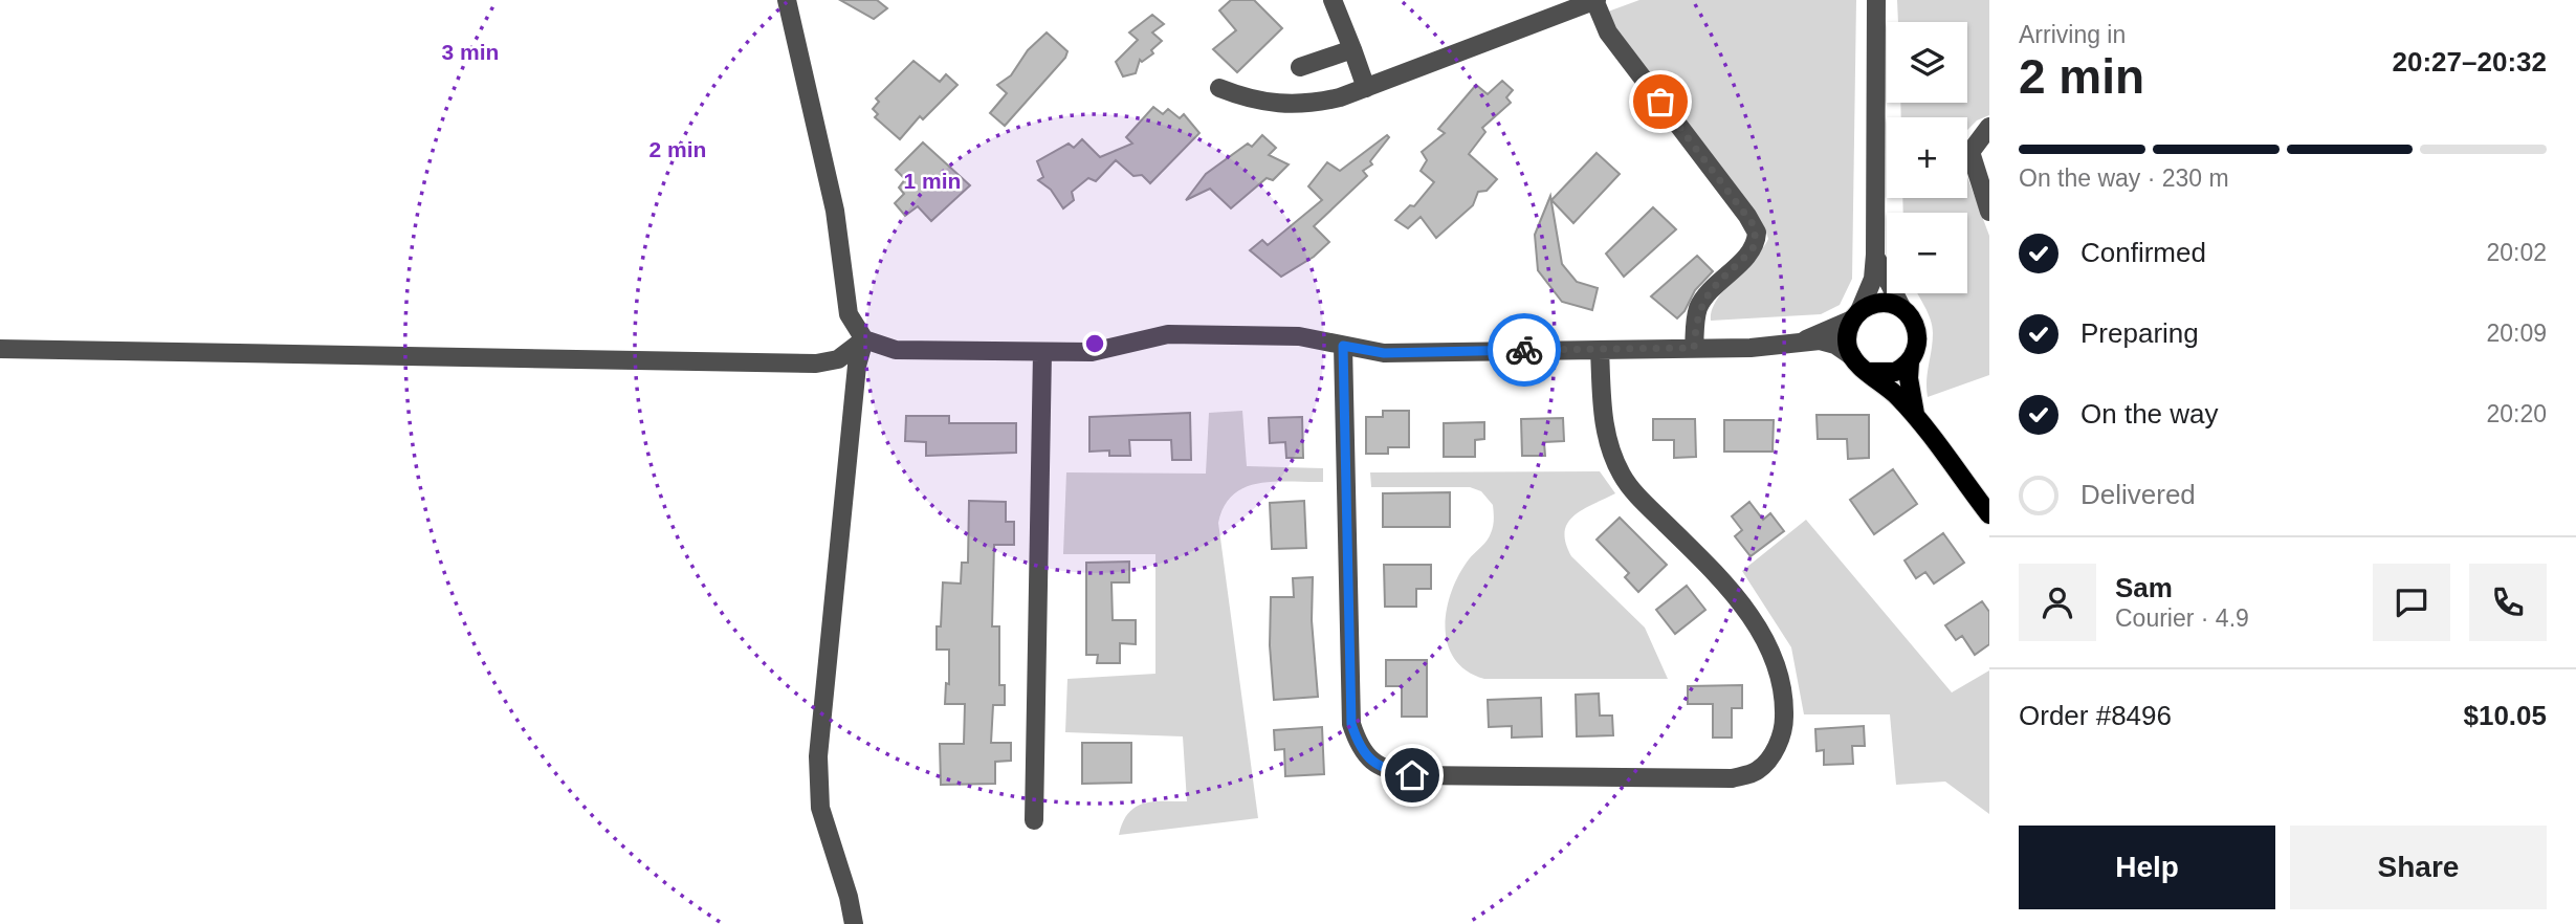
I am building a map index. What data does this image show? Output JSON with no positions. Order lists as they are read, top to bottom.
{
  "page": {
    "heading": ["2 min", "Arriving in", "20:27–20:32"],
    "panel": [
      "Sam",
      "Courier · 4.9",
      "Order #8496",
      "$10.05"
    ],
    "map_buttons": ["+", "−"],
    "bar": "On the way · 230 m",
    "list": [
      ["Confirmed", "20:02"],
      ["Preparing", "20:09"],
      ["On the way", "20:20"],
      "Delivered"
    ],
    "buttons": ["Help", "Share"]
  },
  "rings": ["3 min", "2 min", "1 min"]
}
